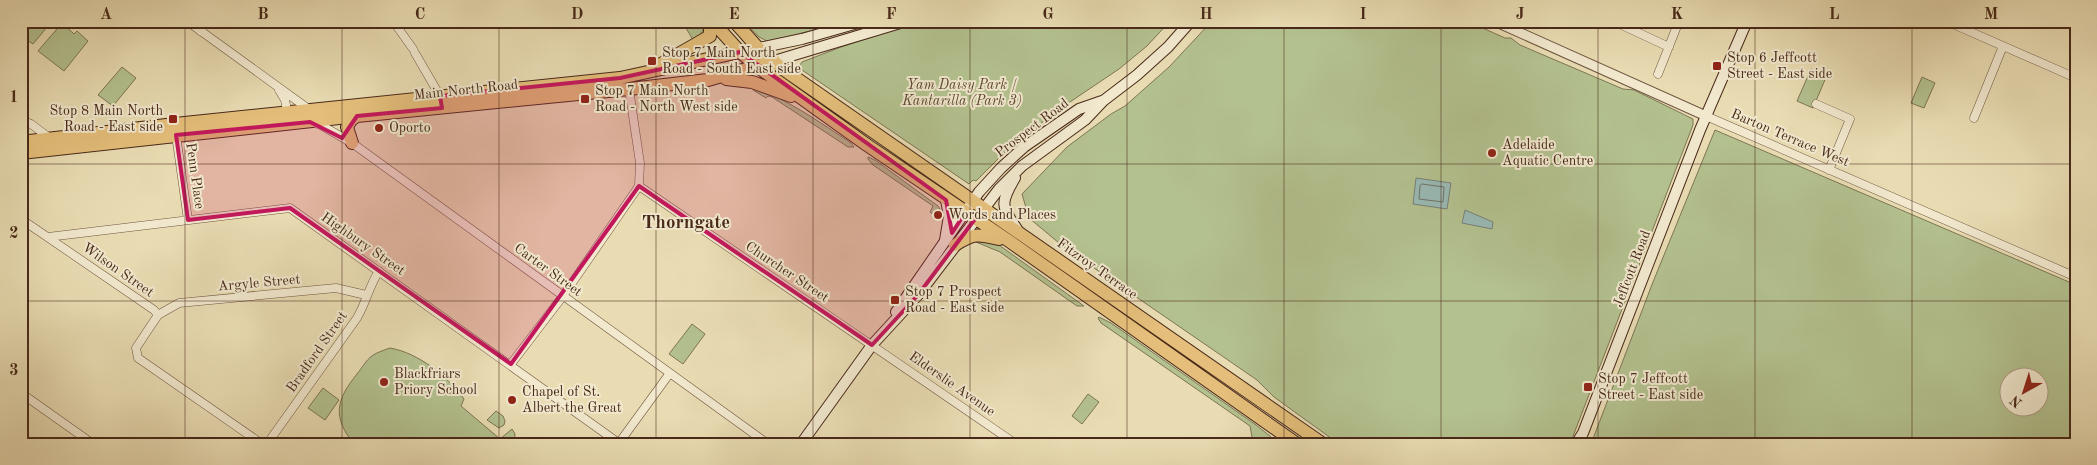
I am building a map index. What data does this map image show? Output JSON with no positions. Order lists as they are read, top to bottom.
{
  "streets": {
    "highway": ["Main North Road", "Fitzroy Terrace"],
    "main road": ["Prospect Road", "Jeffcott Road"],
    "street": [
      "Barton Terrace West",
      "Penn Place",
      "Highbury Street",
      "Wilson Street",
      "Carter Street",
      "Churcher Street",
      "Argyle Street",
      "Bradford Street",
      "Elderslie Avenue"
    ]
  },
  "crossings": [
    ["Main North Road", "Penn Place"],
    ["Main North Road", "Fitzroy Terrace"],
    ["Main North Road", "Carter Street"],
    ["Prospect Road", "Fitzroy Terrace"],
    ["Prospect Road", "Churcher Street"],
    ["Prospect Road", "Elderslie Avenue"],
    ["Barton Terrace West", "Jeffcott Road"],
    ["Penn Place", "Highbury Street"],
    ["Highbury Street", "Wilson Street"],
    ["Highbury Street", "Bradford Street"],
    ["Wilson Street", "Argyle Street"],
    ["Churcher Street", "Elderslie Avenue"],
    ["Argyle Street", "Bradford Street"]
  ],
  "districts": ["Thorngate"],
  "parks": ["Yam Daisy Park / Kantarilla (Park 3)"],
  "places": {
    "transit": [
      "Stop 7 Main North Road - South East side",
      "Stop 6 Jeffcott Street - East side",
      "Stop 7 Main North Road - North West side",
      "Stop 8 Main North Road - East side",
      "Stop 7 Prospect Road - East side",
      "Stop 7 Jeffcott Street - East side"
    ],
    "other": [
      "Oporto",
      "Adelaide Aquatic Centre",
      "Words and Places",
      "Blackfriars Priory School",
      "Chapel of St. Albert the Great"
    ]
  },
  "north": "bottom left",
  "grid": {
    "columns": [
      "A",
      "B",
      "C",
      "D",
      "E",
      "F",
      "G",
      "H",
      "I",
      "J",
      "K",
      "L",
      "M"
    ],
    "rows": ["1", "2", "3"]
  }
}
